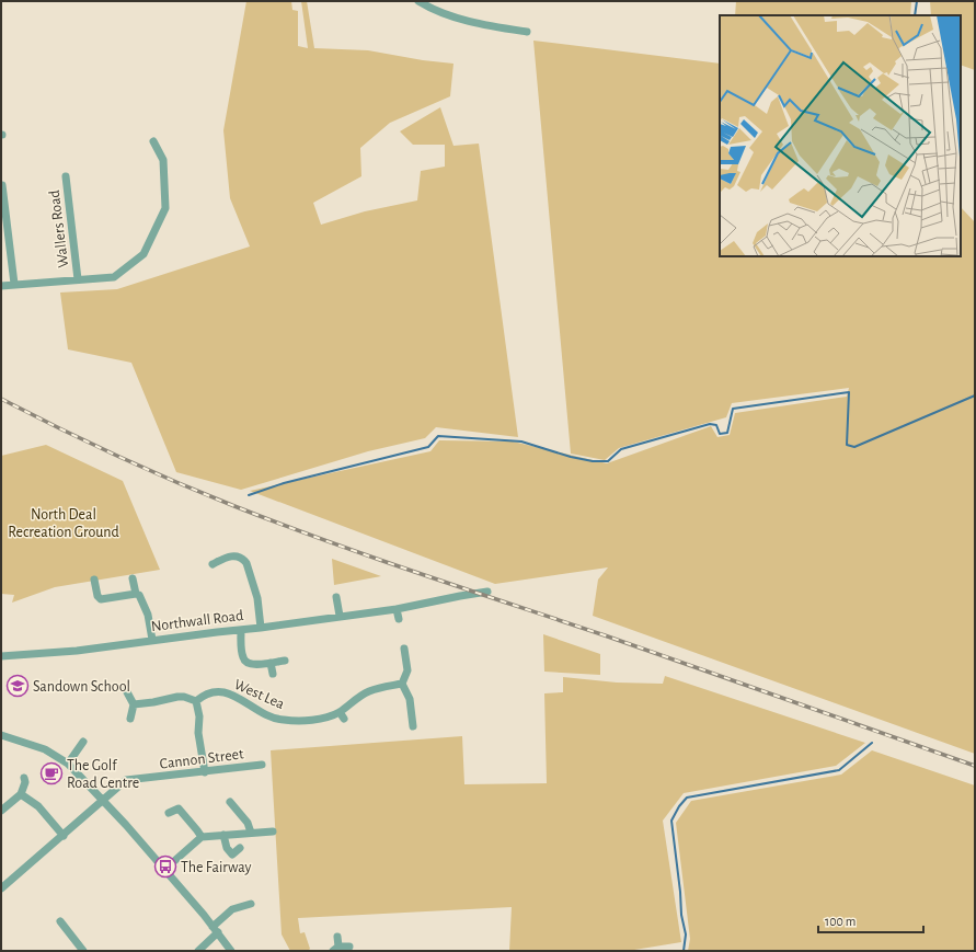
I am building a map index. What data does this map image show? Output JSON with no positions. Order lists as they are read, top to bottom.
{
  "streets": {
    "street": [
      "Wallers Road",
      "Northwall Road",
      "West Lea",
      "Cannon Street"
    ]
  },
  "parks": ["North Deal Recreation Ground"],
  "places": {
    "school or university": ["Sandown School"],
    "cafe": ["The Golf Road Centre"],
    "bus stop": ["The Fairway"]
  },
  "scale_bar": "100 m"
}
